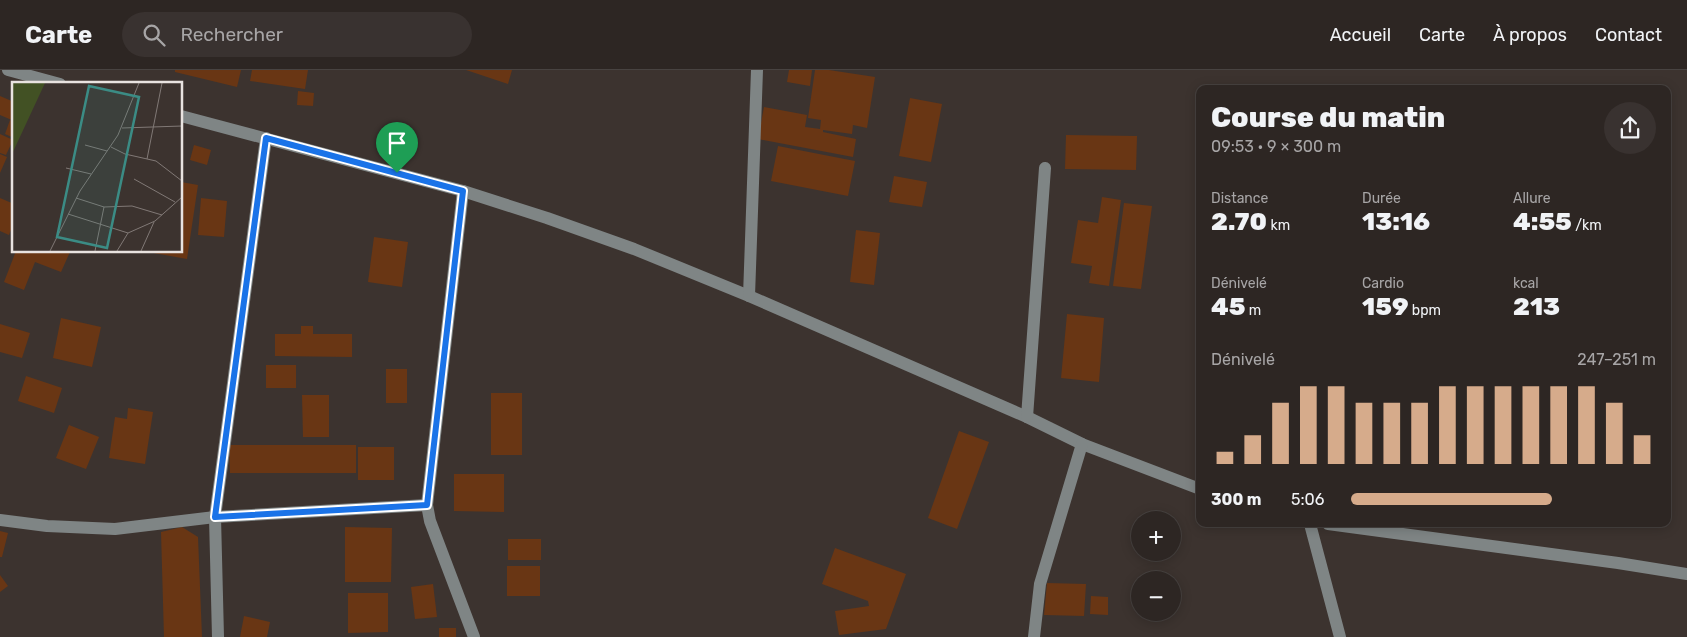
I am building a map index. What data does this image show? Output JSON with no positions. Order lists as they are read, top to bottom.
{
  "page": {
    "header": "Carte",
    "search": "Rechercher",
    "nav": [
      "Accueil",
      "Carte",
      "À propos",
      "Contact"
    ],
    "heading": ["Course du matin", "09:53 · 9 × 300 m"],
    "stats": [
      ["Distance", "2.70 km"],
      ["Durée", "13:16"],
      ["Allure", "4:55 /km"],
      ["Dénivelé", "45 m"],
      ["Cardio", "159 bpm"],
      ["kcal", "213"]
    ],
    "chart": ["Dénivelé", "247–251 m"],
    "list": [
      {
        "name": "300 m",
        "note": "5:06"
      }
    ],
    "map_buttons": ["+", "−"]
  }
}
